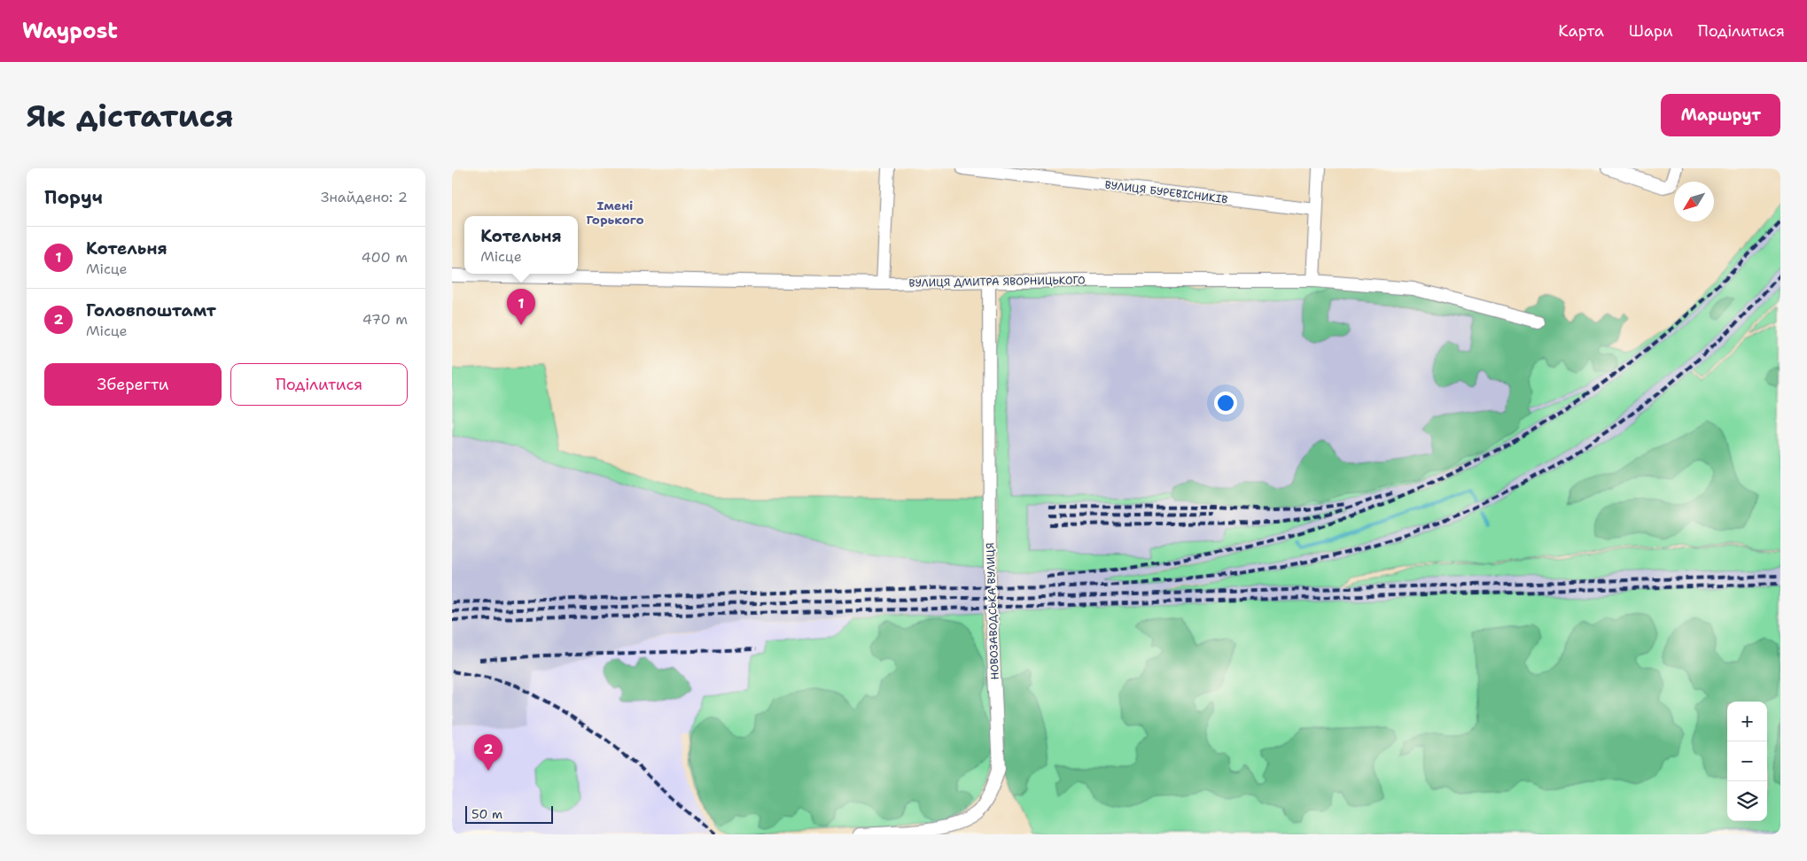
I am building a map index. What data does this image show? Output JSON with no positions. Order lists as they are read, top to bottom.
{
  "streets": {
    "street": ["ВУЛИЦЯ БУРЕВІСНИКІВ", "ВУЛИЦЯ ДМИТРА ЯВОРНИЦЬКОГО", "НОВОЗАВОДСЬКА ВУЛИЦЯ"]
  },
  "crossings": [
    ["ВУЛИЦЯ ДМИТРА ЯВОРНИЦЬКОГО", "НОВОЗАВОДСЬКА ВУЛИЦЯ"]
  ],
  "districts": ["Імені Горького"],
  "scale_bar": "50 m",
  "north": "bottom left",
  "page": {
    "header": "Waypost",
    "nav": ["Карта", "Шари", "Поділитися"],
    "buttons": [
      "Маршрут",
      ["Зберегти", "Поділитися"]
    ],
    "title": "Як дістатися",
    "heading": ["Поруч", "Знайдено: 2"],
    "popup": ["Котельня", "Місце"],
    "list": [
      {
        "mark": "1",
        "name": "Котельня",
        "note": "Місце",
        "value": "400 m"
      },
      {
        "mark": "2",
        "name": "Головпоштамт",
        "note": "Місце",
        "value": "470 m"
      }
    ],
    "pins": ["1", "2"],
    "map_buttons": ["+", "−"],
    "scale": "50 m"
  }
}
